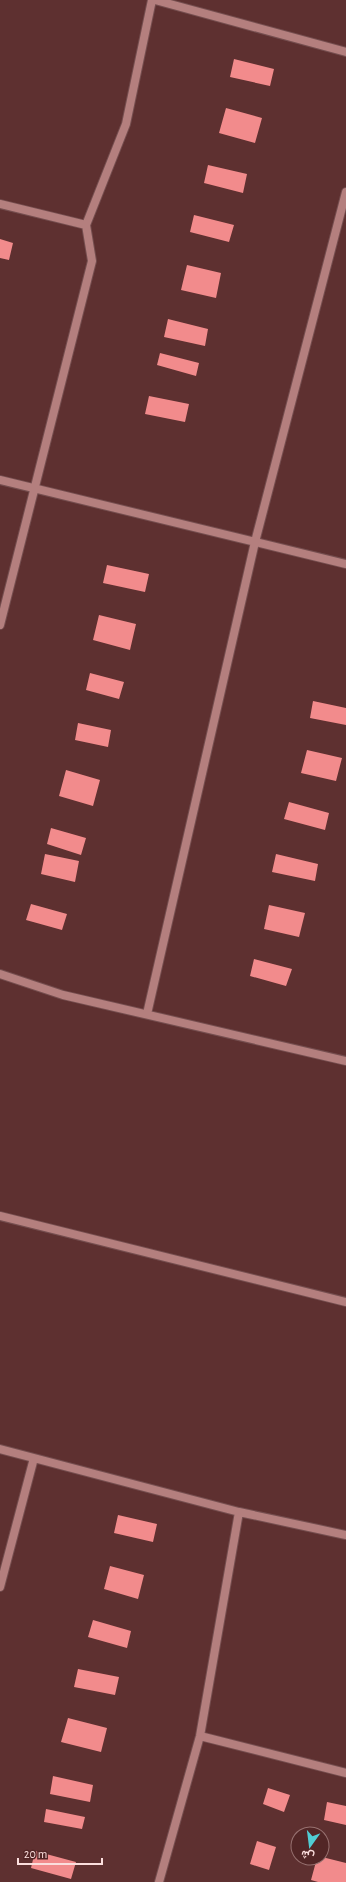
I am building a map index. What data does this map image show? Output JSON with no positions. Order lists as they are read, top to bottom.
{
  "scale_bar": "20 m",
  "north": "bottom"
}
